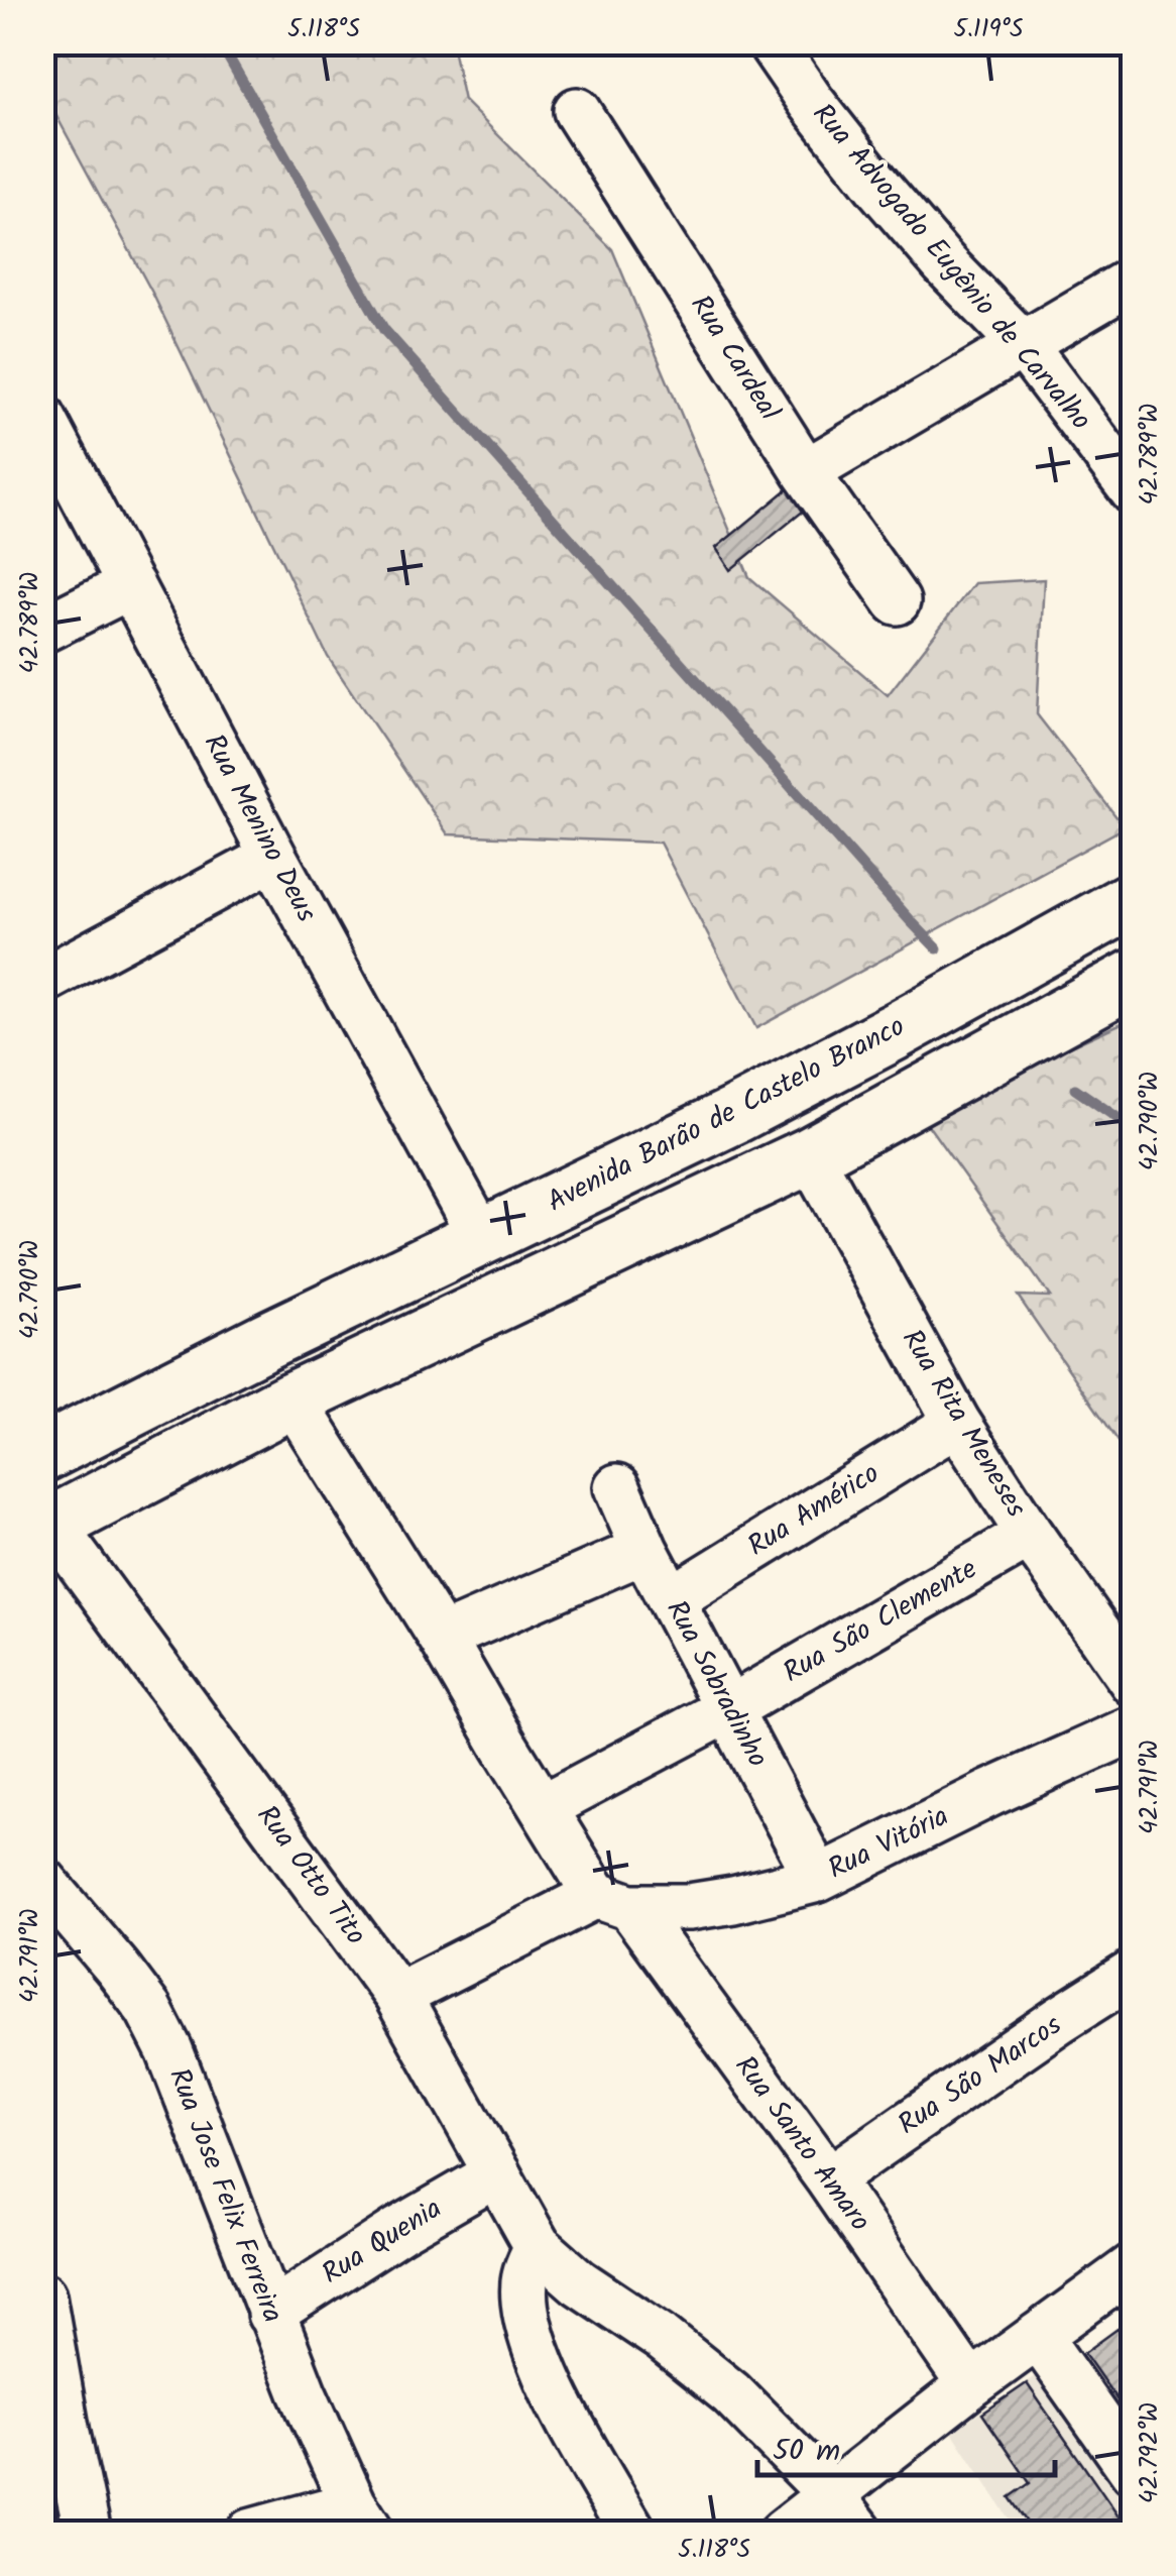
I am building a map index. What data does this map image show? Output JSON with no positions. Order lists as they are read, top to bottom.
{
  "streets": {
    "main road": ["Avenida Barão de Castelo Branco"],
    "street": [
      "Rua Advogado Eugênio de Carvalho",
      "Rua Cardeal",
      "Rua Menino Deus",
      "Rua Rita Meneses",
      "Rua Américo",
      "Rua São Clemente",
      "Rua Sobradinho",
      "Rua Vitória",
      "Rua Otto Tito",
      "Rua São Marcos",
      "Rua Santo Amaro",
      "Rua Jose Felix Ferreira",
      "Rua Quenia"
    ]
  },
  "crossings": [
    ["Rua Menino Deus", "Avenida Barão de Castelo Branco"],
    ["Rua Rita Meneses", "Rua Américo"],
    ["Rua Rita Meneses", "Rua São Clemente"],
    ["Rua Américo", "Rua Sobradinho"],
    ["Rua São Clemente", "Rua Sobradinho"],
    ["Rua São Clemente", "Rua Santo Amaro"],
    ["Rua Sobradinho", "Rua Vitória"],
    ["Rua Vitória", "Rua Santo Amaro"],
    ["Rua Otto Tito", "Rua Quenia"],
    ["Rua São Marcos", "Rua Santo Amaro"],
    ["Rua Jose Felix Ferreira", "Rua Quenia"]
  ],
  "scale_bar": "50 m",
  "coordinates": [
    "5.118°S",
    "5.119°S",
    "42.789°W",
    "42.790°W",
    "42.791°W",
    "42.792°W"
  ]
}
